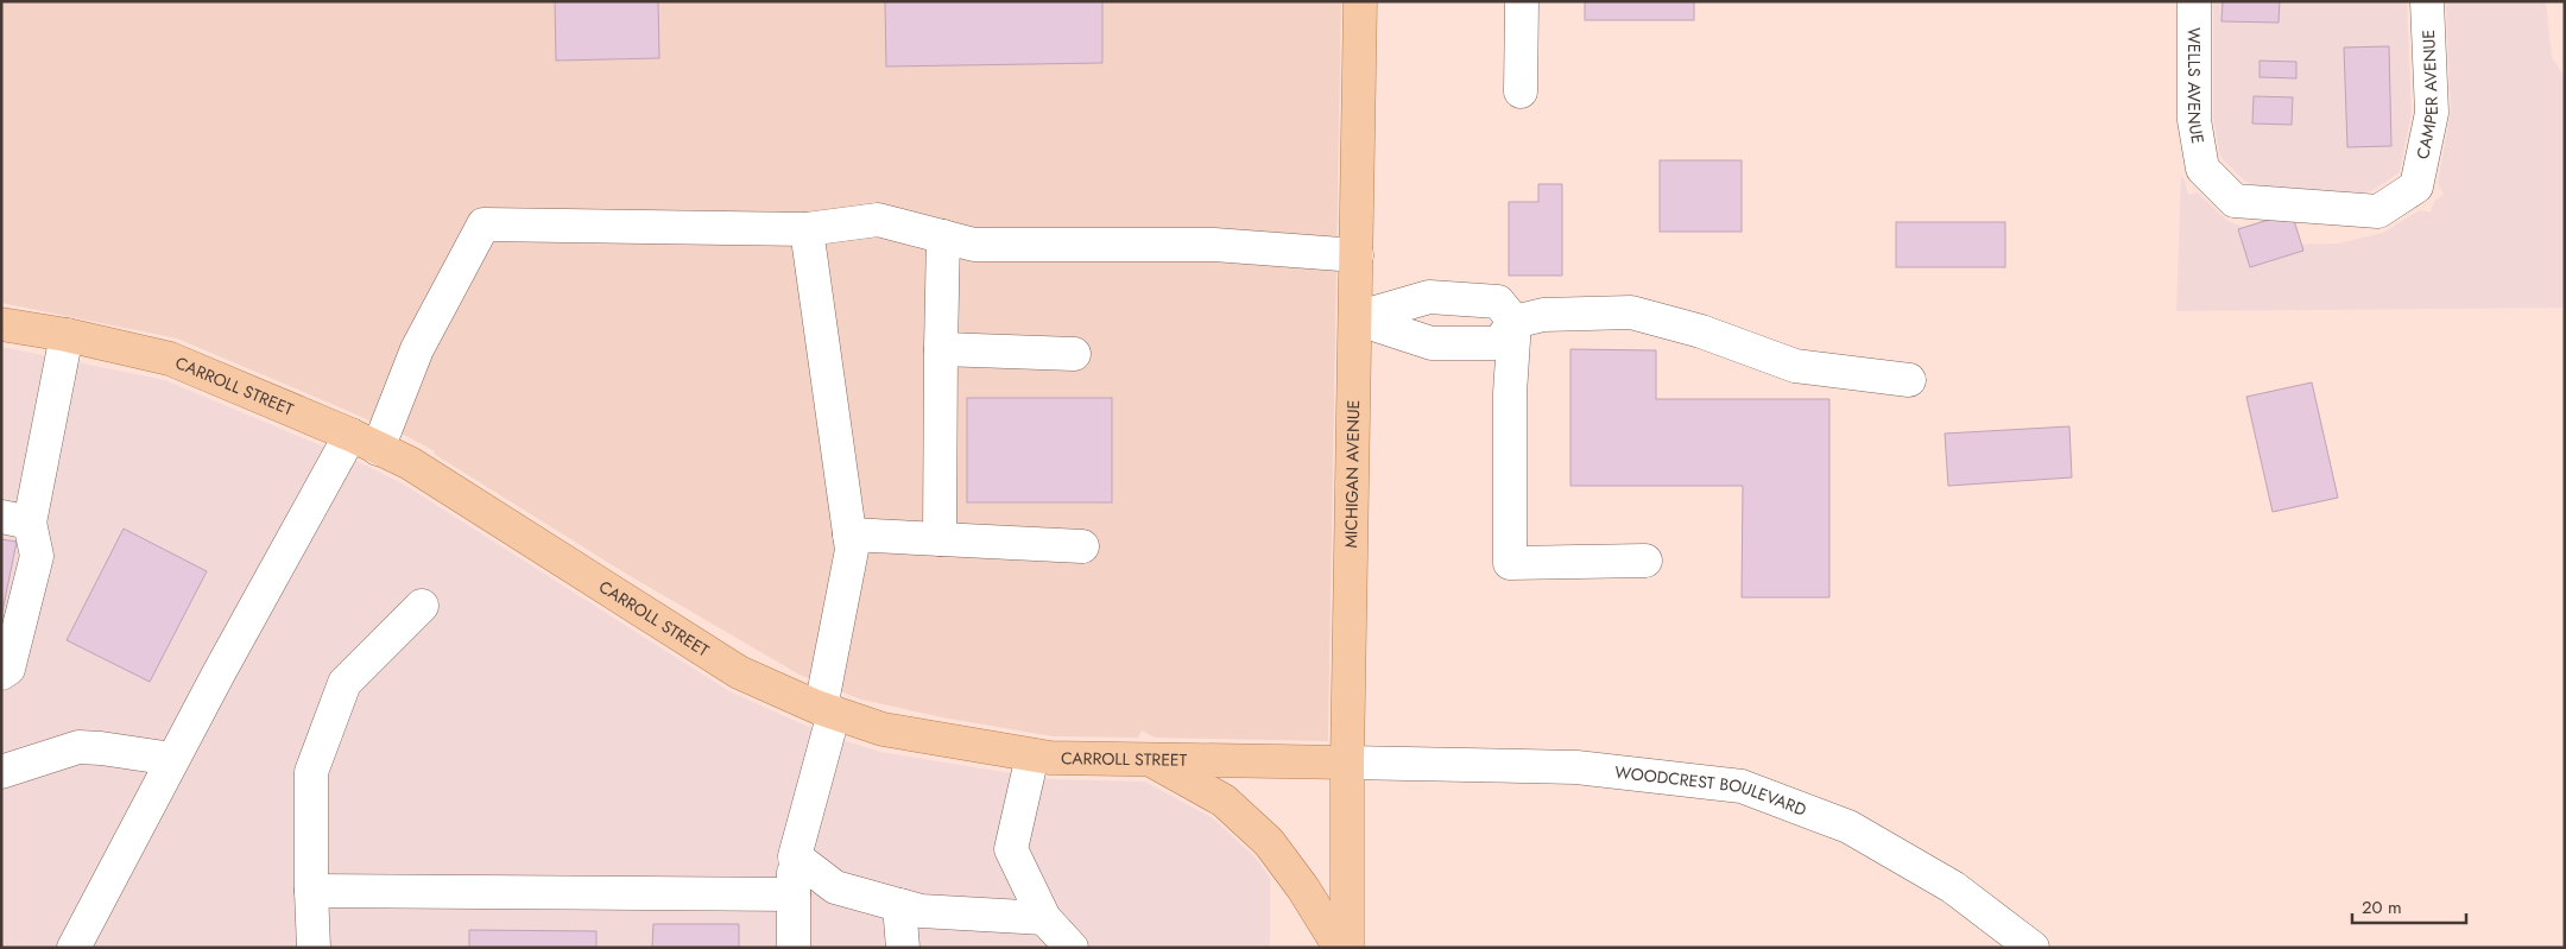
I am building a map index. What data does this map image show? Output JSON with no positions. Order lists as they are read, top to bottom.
{
  "streets": {
    "main road": ["CARROLL STREET", "MICHIGAN AVENUE"],
    "street": ["WELLS AVENUE", "CAMPER AVENUE", "WOODCREST BOULEVARD"]
  },
  "crossings": [
    ["WELLS AVENUE", "CAMPER AVENUE"],
    ["CARROLL STREET", "MICHIGAN AVENUE"],
    ["CARROLL STREET", "WOODCREST BOULEVARD"],
    ["MICHIGAN AVENUE", "WOODCREST BOULEVARD"]
  ],
  "scale_bar": "20 m"
}
